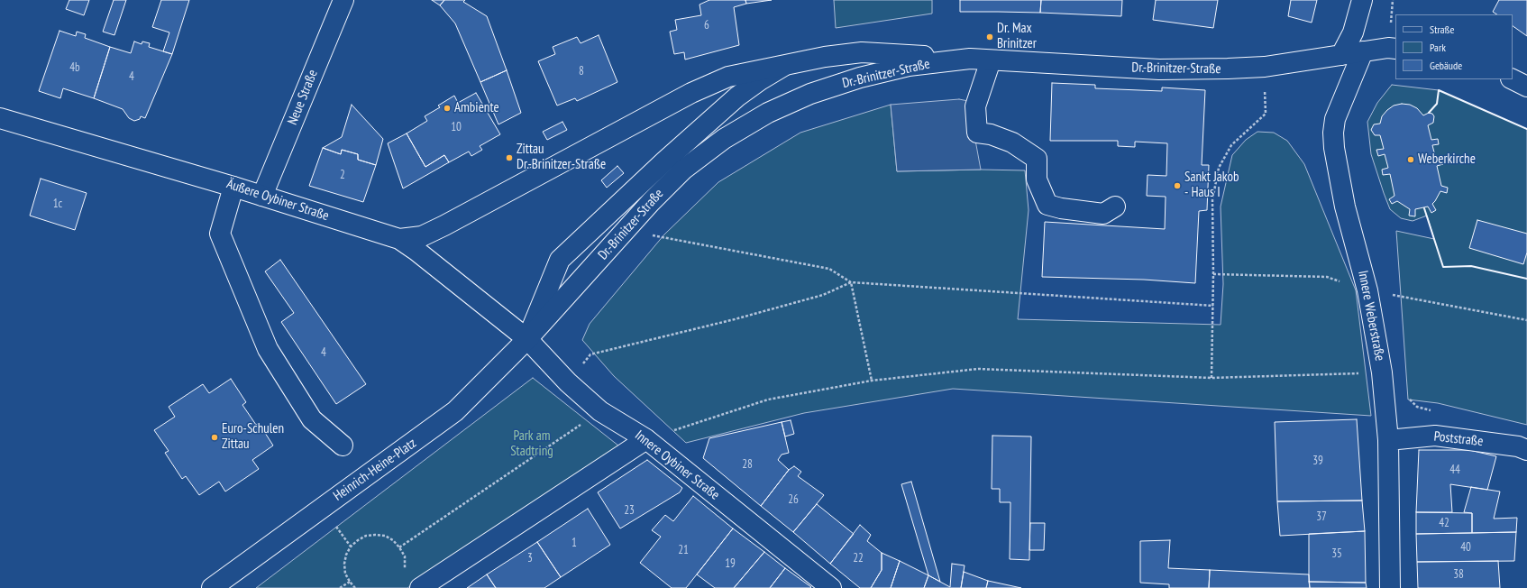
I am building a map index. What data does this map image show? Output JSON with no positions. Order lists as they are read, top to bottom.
{
  "streets": {
    "main road": [
      "Dr.-Brinitzer-Straße",
      "Neue Straße",
      "Äußere Oybiner Straße",
      "Innere Weberstraße",
      "Poststraße",
      "Innere Oybiner Straße",
      "Heinrich-Heine-Platz"
    ]
  },
  "crossings": [
    ["Dr.-Brinitzer-Straße", "Äußere Oybiner Straße"],
    ["Dr.-Brinitzer-Straße", "Innere Weberstraße"],
    ["Dr.-Brinitzer-Straße", "Innere Oybiner Straße"],
    ["Dr.-Brinitzer-Straße", "Heinrich-Heine-Platz"],
    ["Neue Straße", "Äußere Oybiner Straße"],
    ["Äußere Oybiner Straße", "Innere Oybiner Straße"],
    ["Äußere Oybiner Straße", "Heinrich-Heine-Platz"],
    ["Innere Weberstraße", "Poststraße"],
    ["Innere Oybiner Straße", "Heinrich-Heine-Platz"]
  ],
  "parks": ["Park am Stadtring"],
  "places": [
    "Dr. Max Brinitzer",
    "Ambiente",
    "Zittau Dr.-Brinitzer-Straße",
    "Weberkirche",
    "Sankt Jakob - Haus I",
    "Euro-Schulen Zittau"
  ],
  "house_numbers": [
    "6",
    "4b",
    "8",
    "4",
    "10",
    "2",
    "1c",
    "4",
    "39",
    "28",
    "44",
    "26",
    "23",
    "37",
    "42",
    "1",
    "40",
    "21",
    "35",
    "3",
    "22",
    "19",
    "38"
  ],
  "legend": ["Straße", "Park", "Gebäude"]
}
